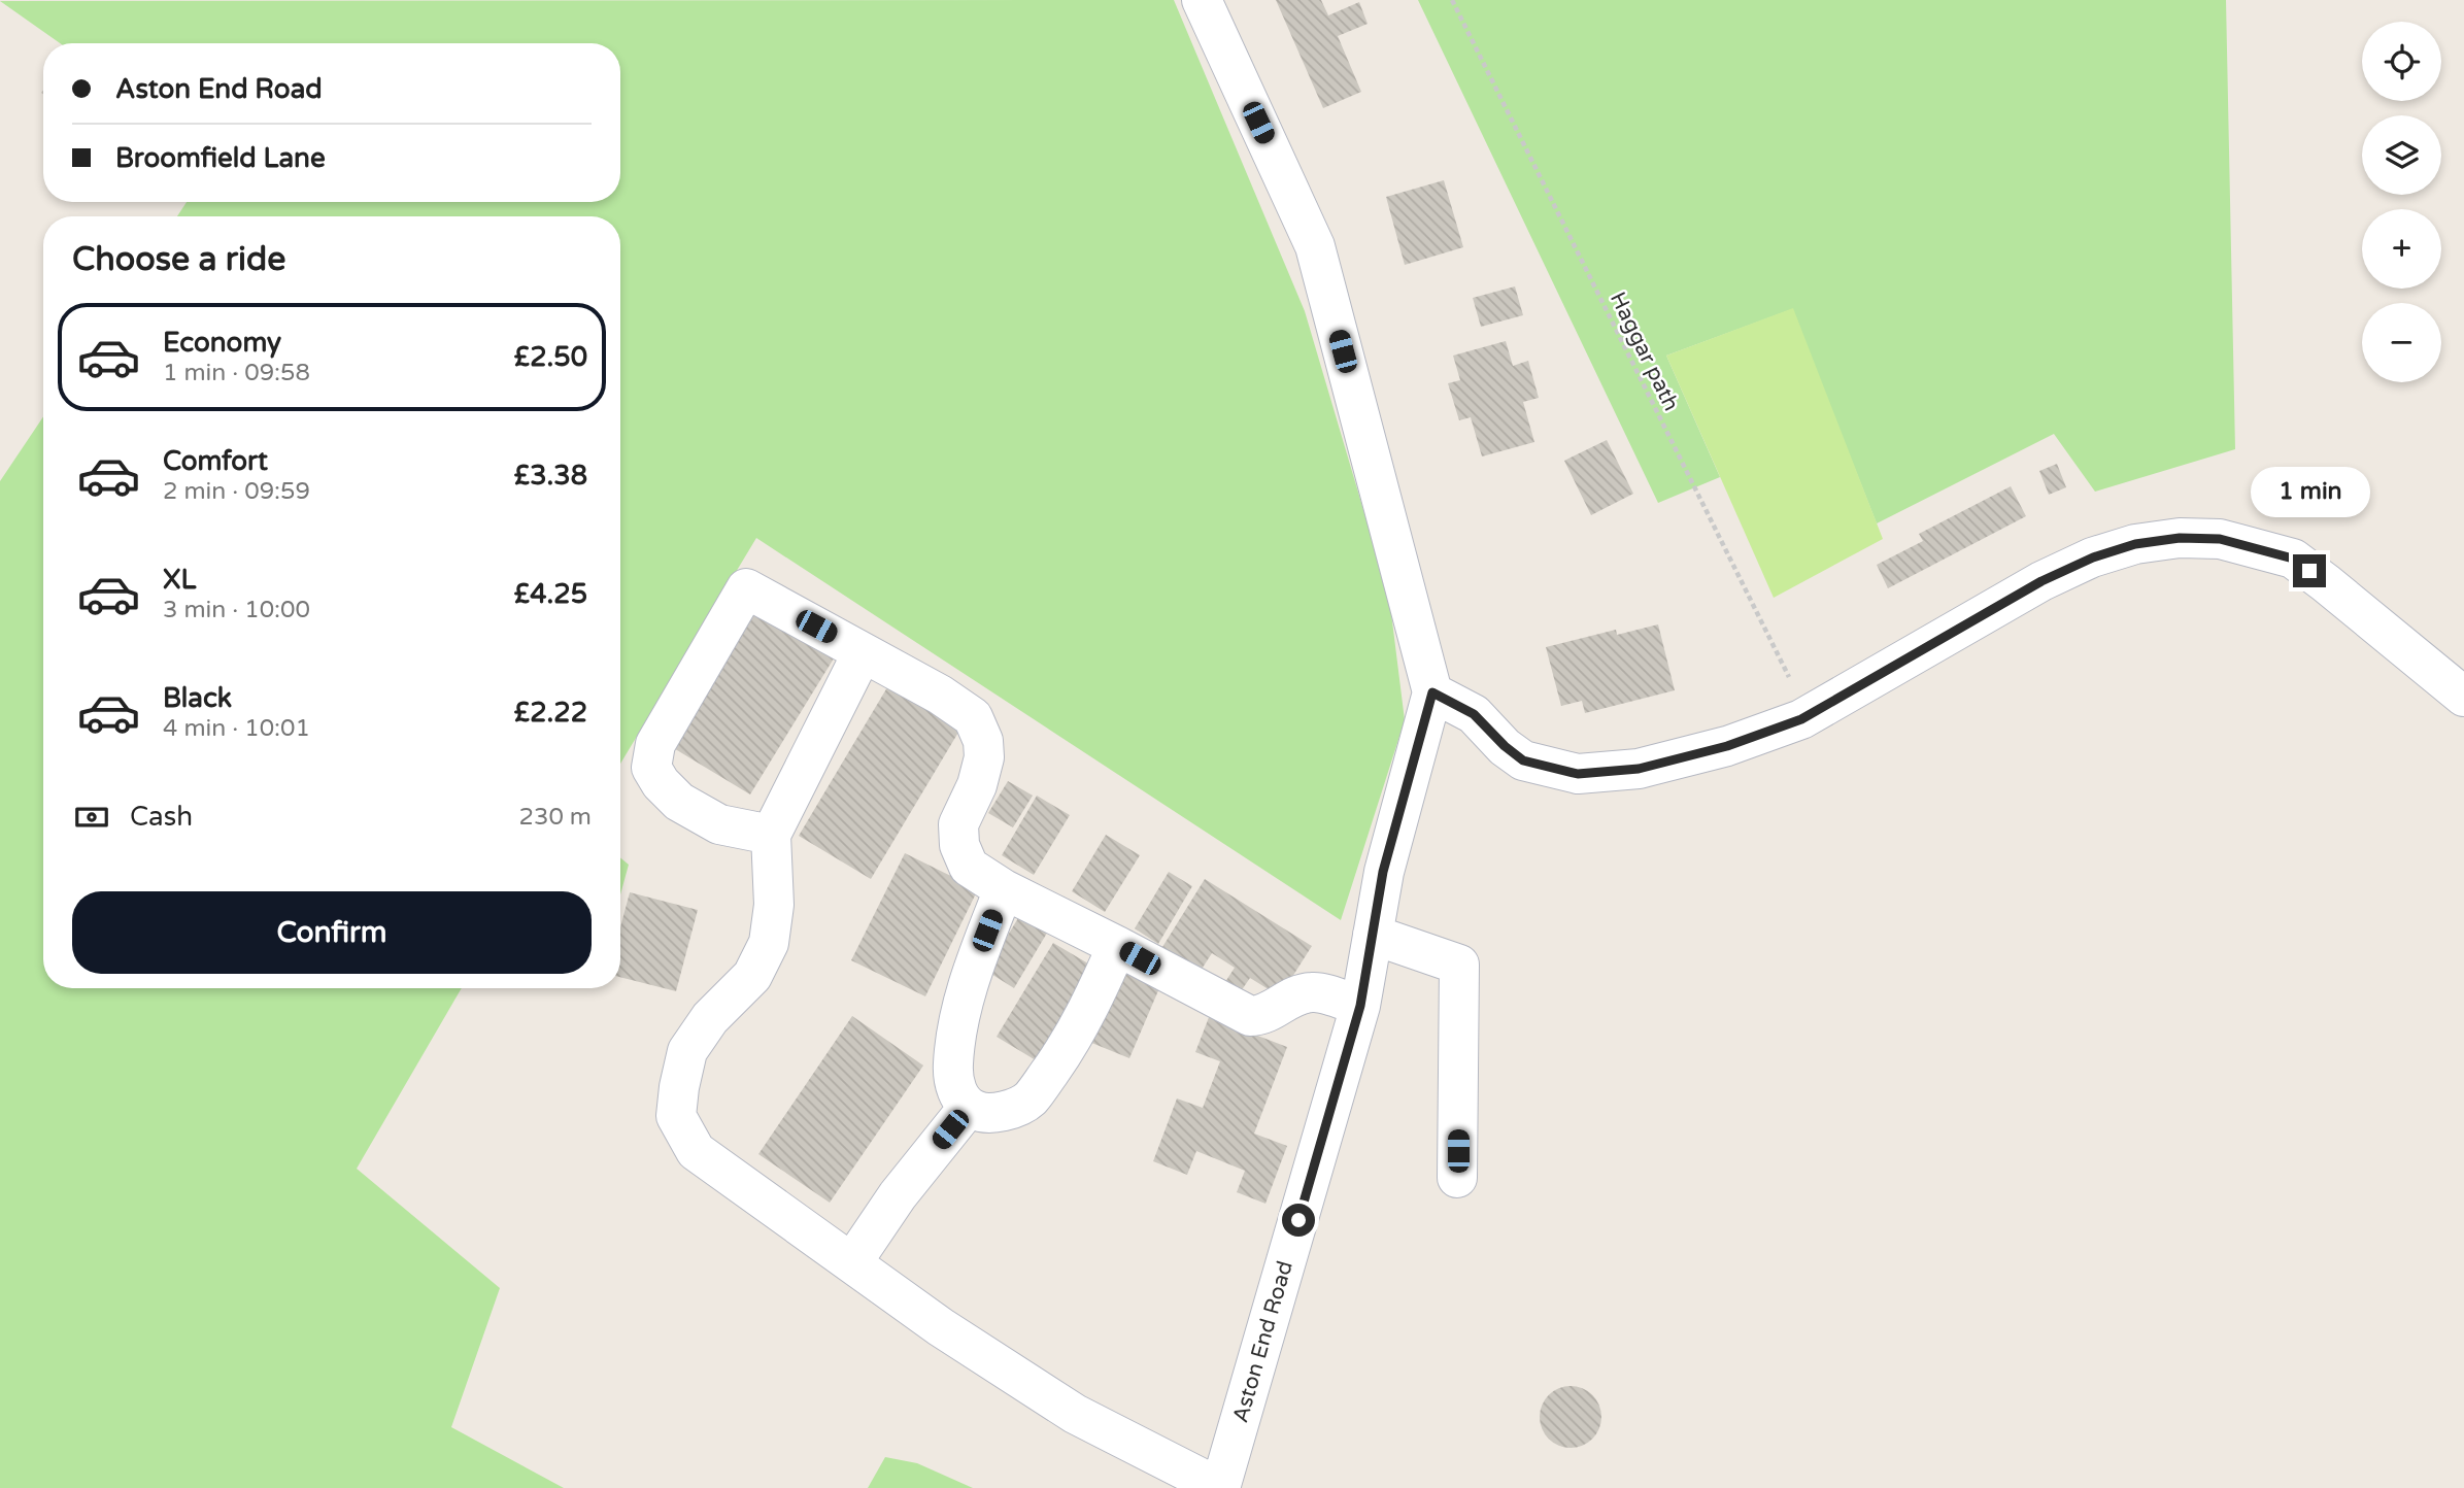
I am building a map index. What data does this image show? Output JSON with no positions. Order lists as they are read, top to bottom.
{
  "streets": {
    "street": ["Aston End Road"],
    "path": ["Haggar path"]
  },
  "page": {
    "map_buttons": ["+", "−"],
    "banner": ["Aston End Road", "Broomfield Lane"],
    "heading": "Choose a ride",
    "list": [
      {
        "name": "Economy",
        "note": "1 min · 09:58",
        "value": "£2.50"
      },
      {
        "name": "Comfort",
        "note": "2 min · 09:59",
        "value": "£3.38"
      },
      {
        "name": "XL",
        "note": "3 min · 10:00",
        "value": "£4.25"
      },
      {
        "name": "Black",
        "note": "4 min · 10:01",
        "value": "£2.22"
      }
    ],
    "bubble": "1 min",
    "pay": ["Cash", "230 m"],
    "buttons": "Confirm"
  }
}
